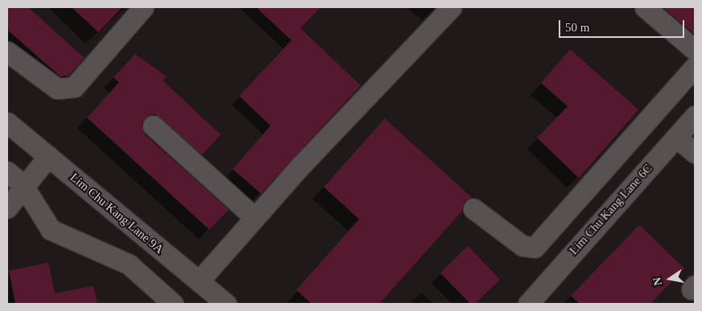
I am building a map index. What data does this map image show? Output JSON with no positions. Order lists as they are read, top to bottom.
{
  "streets": {
    "street": ["Lim Chu Kang Lane 6C", "Lim Chu Kang Lane 9A"]
  },
  "scale_bar": "50 m",
  "north": "left"
}
